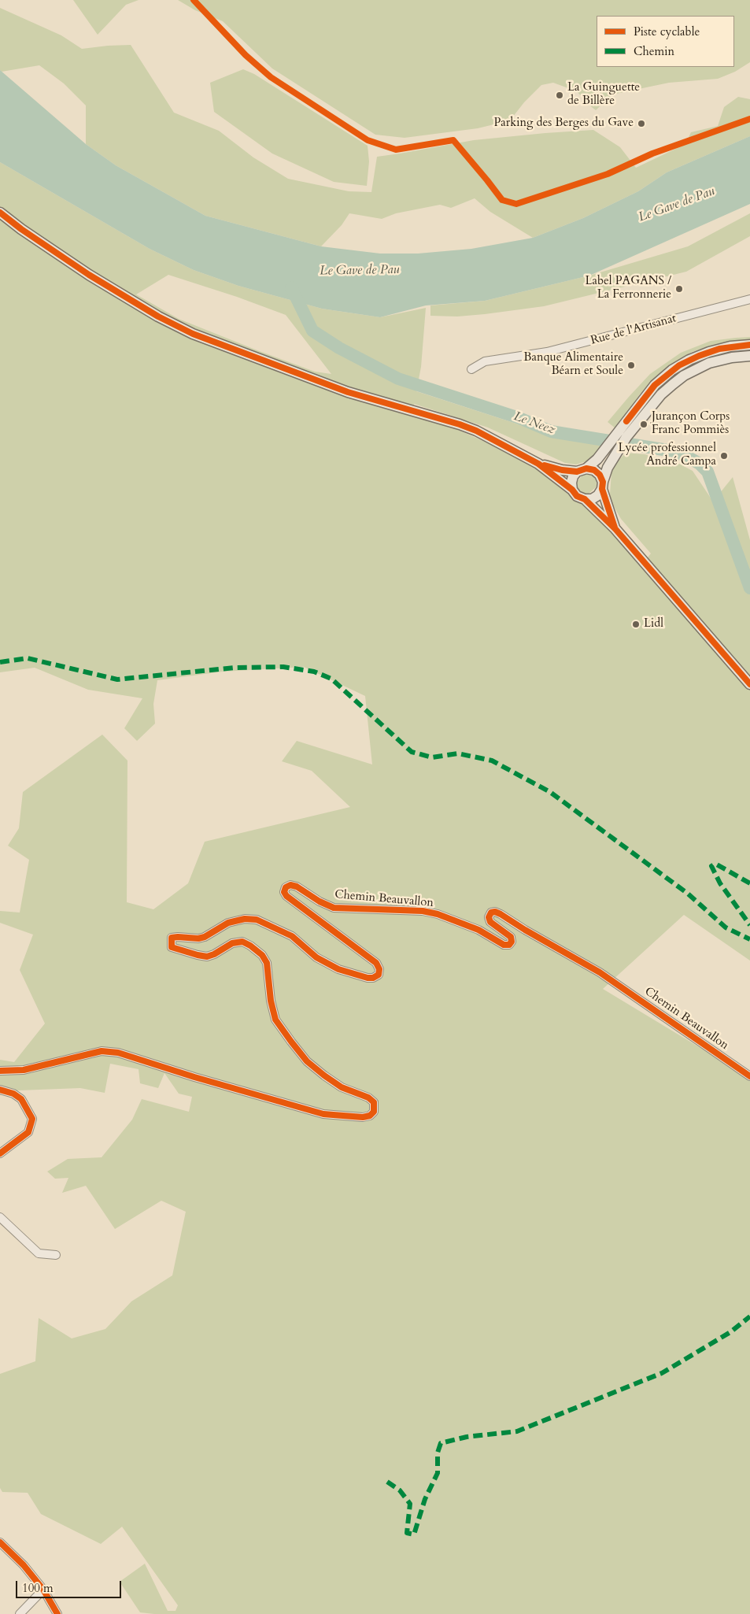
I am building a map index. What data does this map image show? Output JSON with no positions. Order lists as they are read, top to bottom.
{
  "streets": {
    "street": ["Rue de l'Artisanat", "Chemin Beauvallon"]
  },
  "water": ["Le Gave de Pau", "Le Neez"],
  "places": [
    "La Guinguette de Billère",
    "Parking des Berges du Gave",
    "Label PAGANS / La Ferronnerie",
    "Banque Alimentaire Béarn et Soule",
    "Jurançon Corps Franc Pommiès",
    "Lycée professionnel André Campa",
    "Lidl"
  ],
  "legend": ["Piste cyclable", "Chemin"],
  "scale_bar": "100 m"
}
